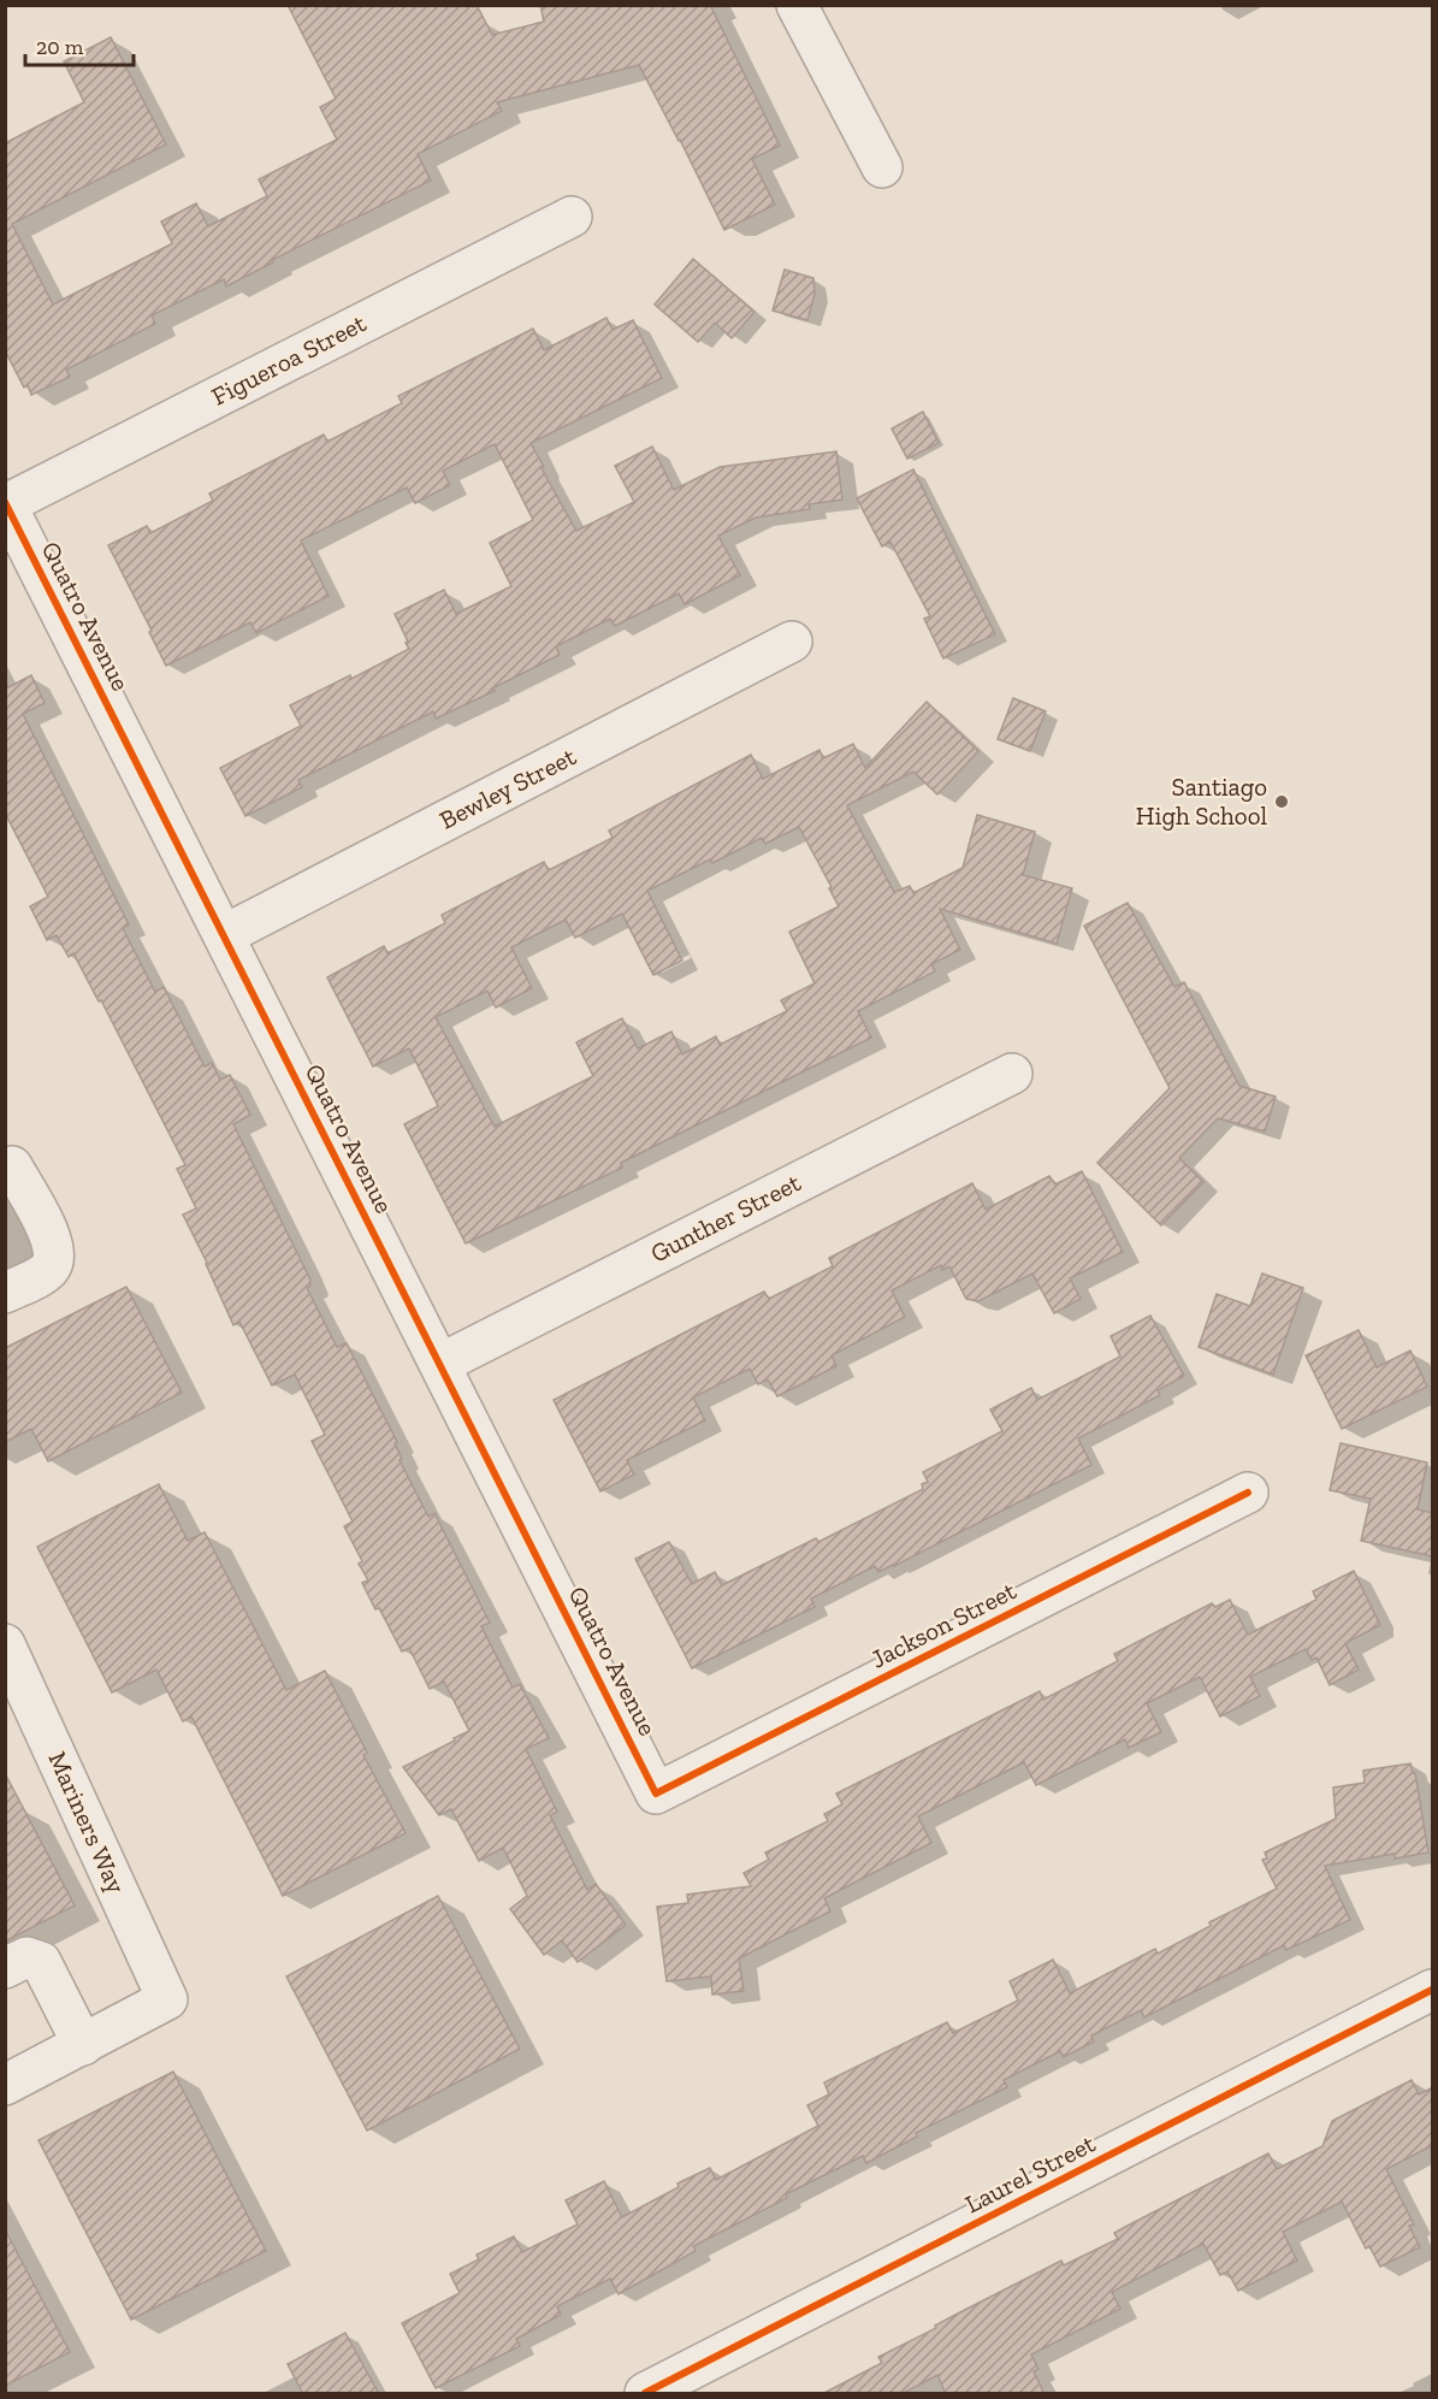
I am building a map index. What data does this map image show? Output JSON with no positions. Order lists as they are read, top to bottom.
{
  "streets": {
    "street": [
      "Figueroa Street",
      "Quatro Avenue",
      "Bewley Street",
      "Gunther Street",
      "Jackson Street",
      "Mariners Way",
      "Laurel Street"
    ]
  },
  "crossings": [
    ["Figueroa Street", "Quatro Avenue"],
    ["Quatro Avenue", "Bewley Street"],
    ["Quatro Avenue", "Gunther Street"],
    ["Quatro Avenue", "Jackson Street"]
  ],
  "places": ["Santiago High School"],
  "scale_bar": "20 m"
}
